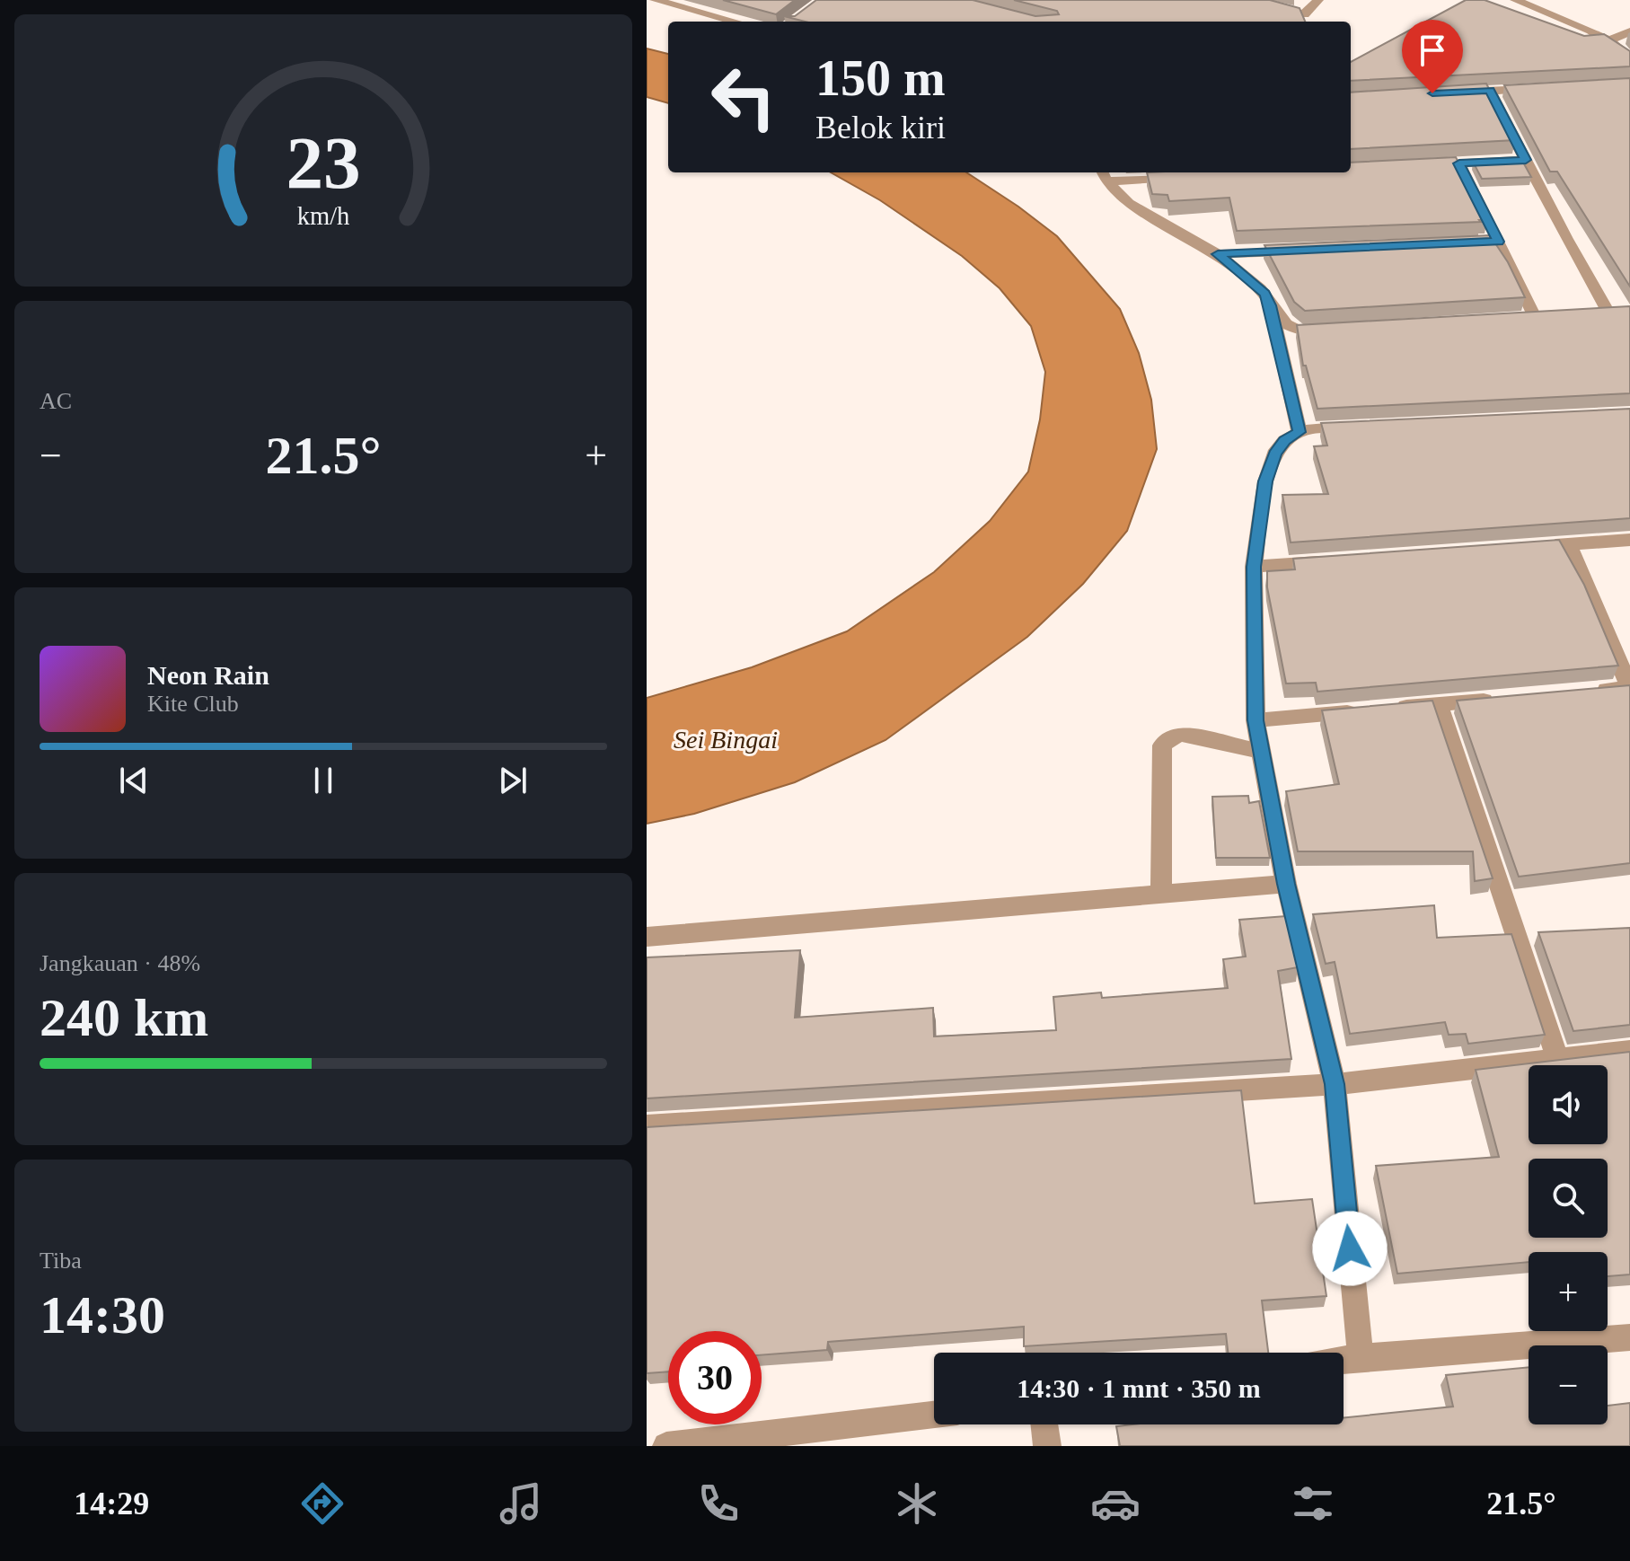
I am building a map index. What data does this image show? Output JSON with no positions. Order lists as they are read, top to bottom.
{
  "water": ["Sei Bingai"],
  "page": {
    "turn": ["150 m", "Belok kiri"],
    "tile": [
      "AC",
      ["Jangkauan · 48%", "240 km"],
      ["Tiba", "14:30"]
    ],
    "heat": ["−", "21.5°", "+"],
    "song": ["Neon Rain", "Kite Club"],
    "map_buttons": ["+", "−"],
    "limit": "30",
    "trip": "14:30 · 1 mnt · 350 m",
    "tabs": ["14:29", "21.5°"],
    "gauge": ["23", "km/h"]
  }
}
